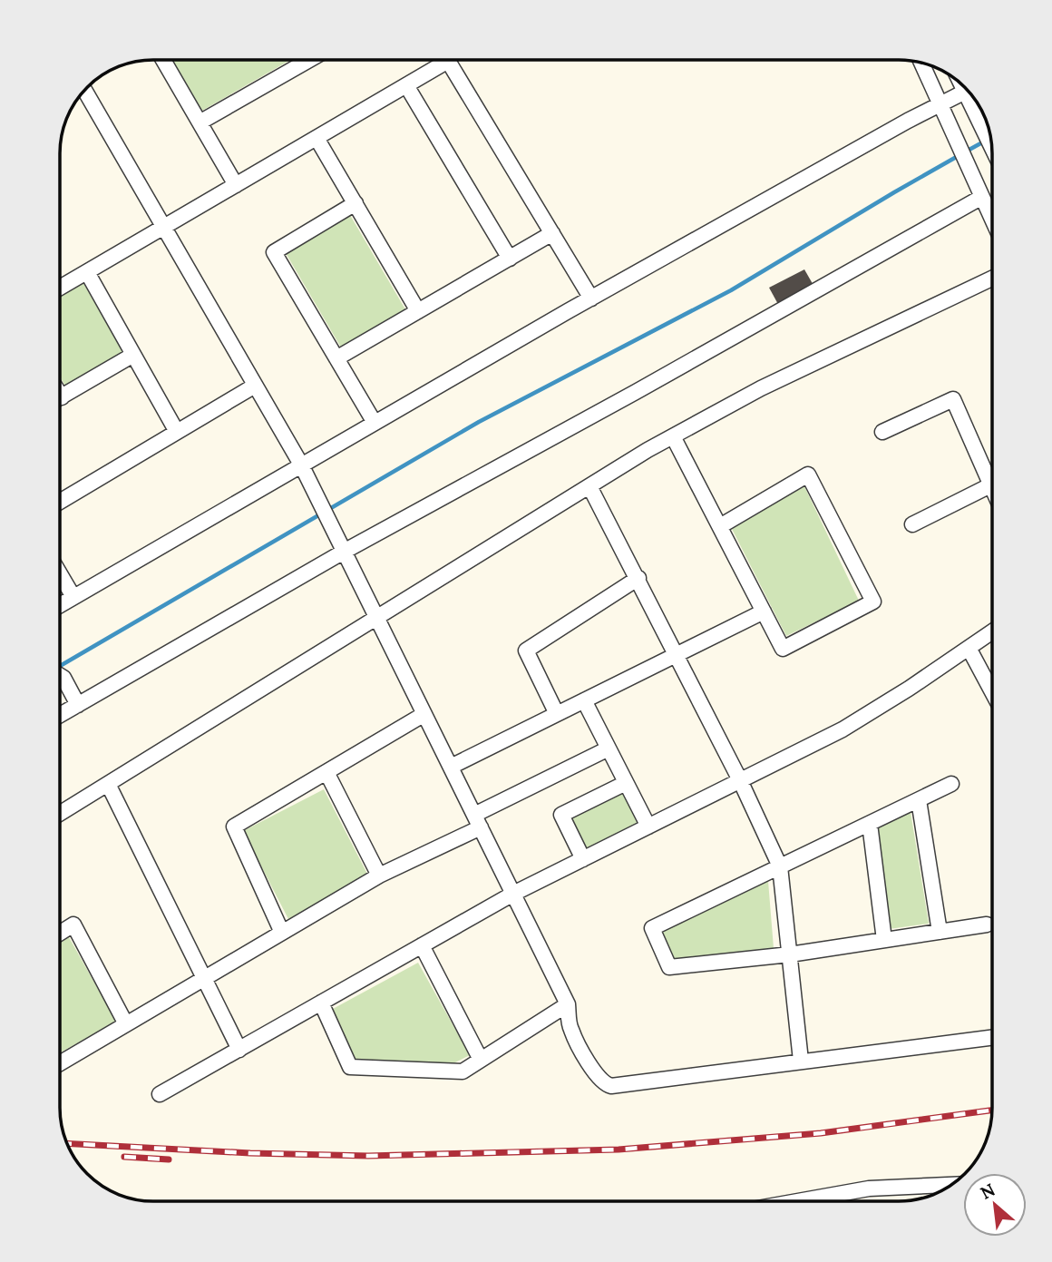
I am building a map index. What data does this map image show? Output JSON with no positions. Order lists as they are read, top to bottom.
{
  "north": "top left"
}
